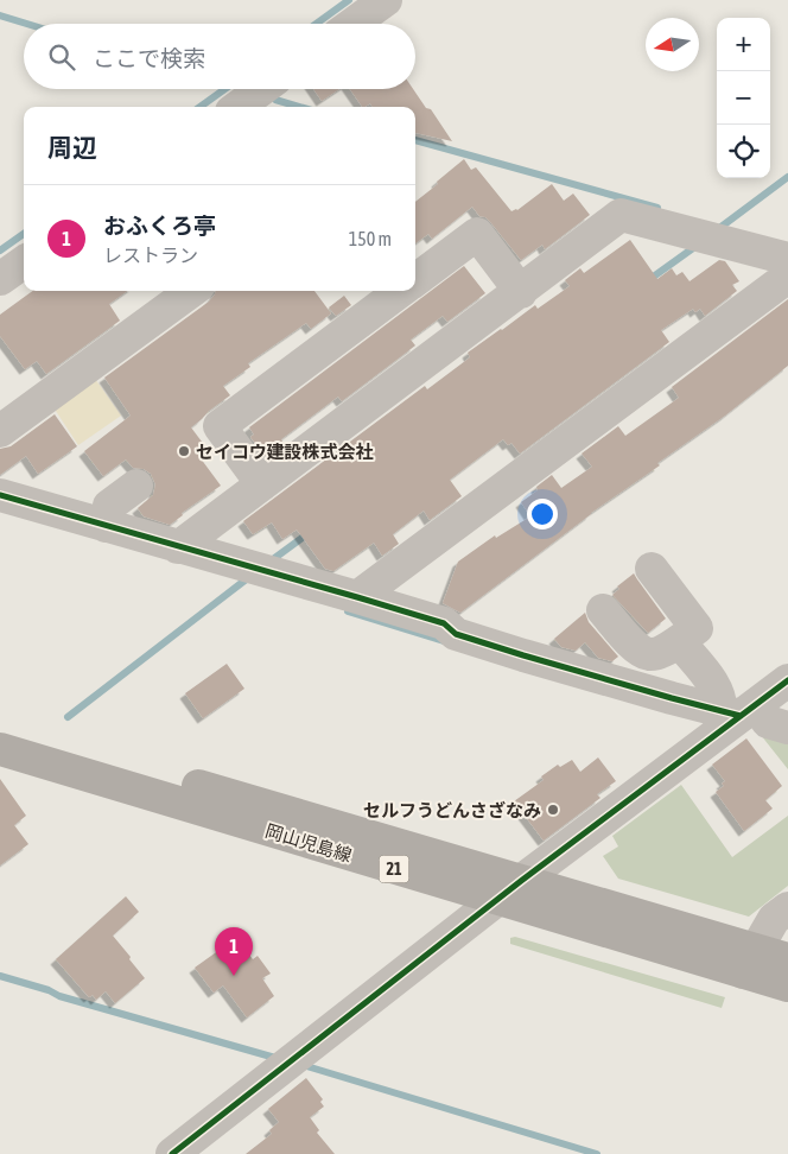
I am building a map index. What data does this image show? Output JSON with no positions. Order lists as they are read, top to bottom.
{
  "streets": {
    "main road": ["岡山児島線", "21"]
  },
  "places": ["セイコウ建設株式会社", "セルフうどんさざなみ"],
  "north": "left",
  "page": {
    "map_buttons": ["+", "−"],
    "search": "ここで検索",
    "heading": "周辺",
    "list": [
      {
        "mark": "1",
        "name": "おふくろ亭",
        "note": "レストラン",
        "value": "150 m"
      }
    ],
    "pins": "1"
  }
}
